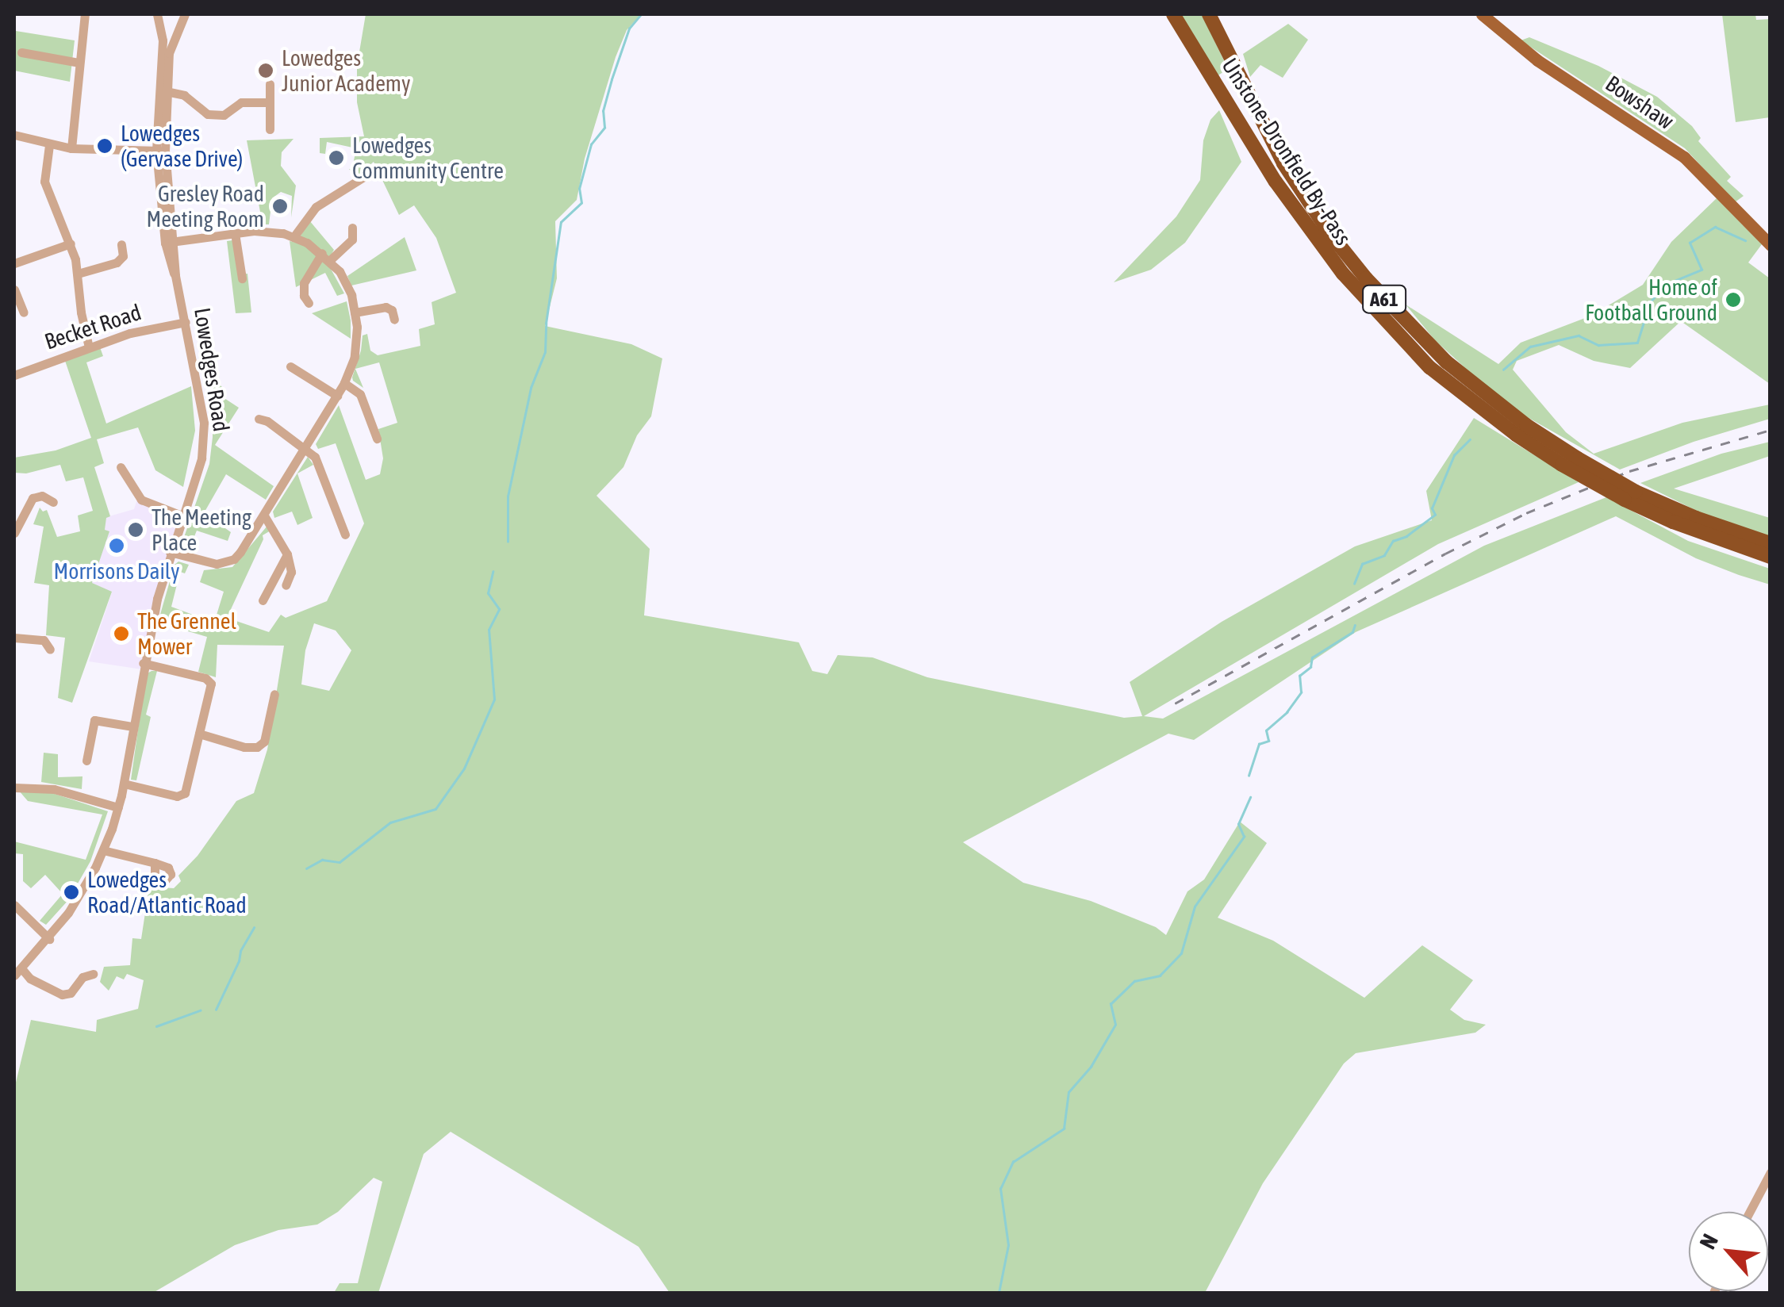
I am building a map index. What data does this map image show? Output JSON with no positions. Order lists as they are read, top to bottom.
{
  "streets": {
    "highway": ["Unstone-Dronfield By-Pass", "A61"],
    "main road": ["Bowshaw"],
    "street": ["Becket Road", "Lowedges Road"]
  },
  "crossings": [
    ["Becket Road", "Lowedges Road"]
  ],
  "places": [
    "Lowedges Junior Academy",
    "Lowedges (Gervase Drive)",
    "Lowedges Community Centre",
    "Gresley Road Meeting Room",
    "Home of Football Ground",
    "The Meeting Place",
    "Morrisons Daily",
    "The Grennel Mower",
    "Lowedges Road/Atlantic Road"
  ],
  "north": "top left"
}
